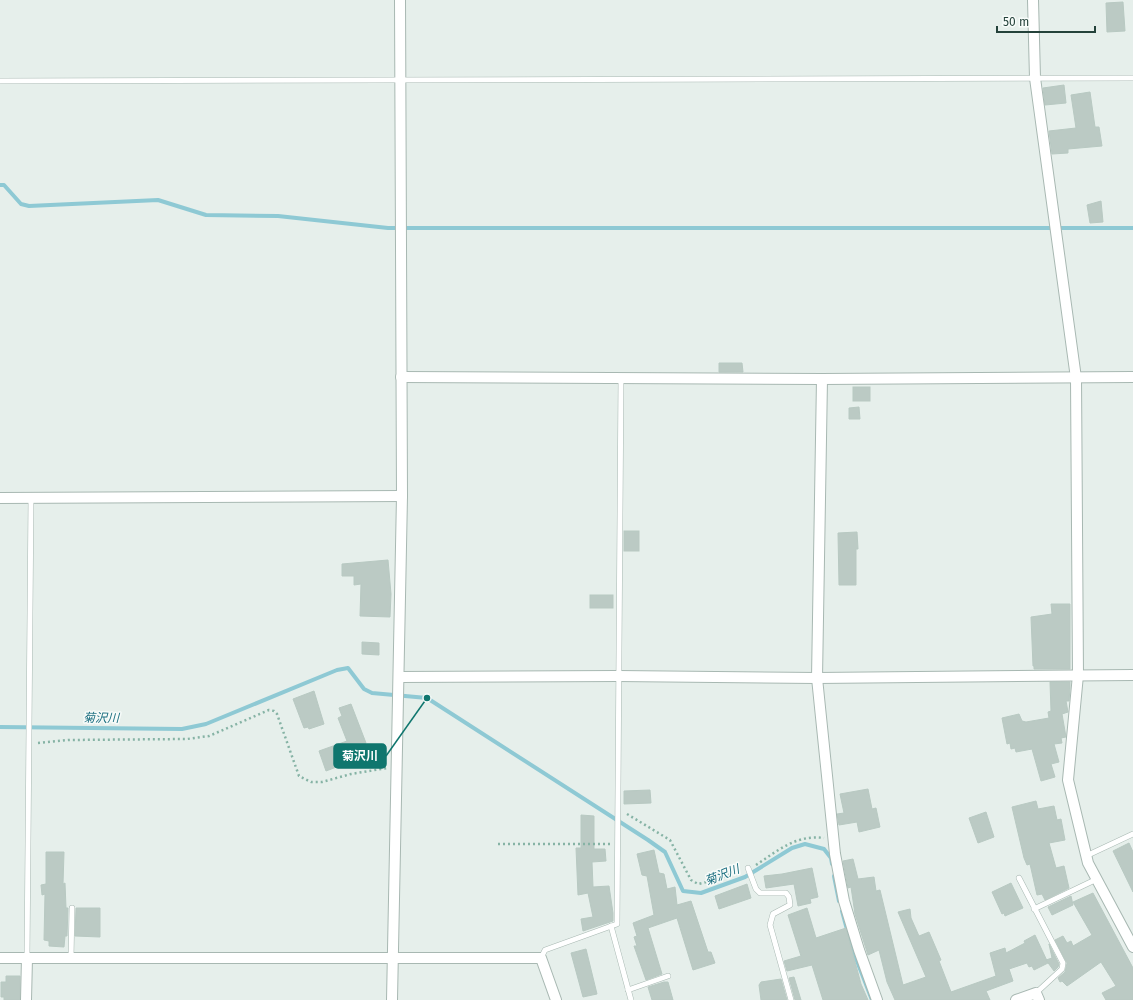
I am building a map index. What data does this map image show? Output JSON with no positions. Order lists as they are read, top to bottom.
{
  "water": ["菊沢川"],
  "places": ["菊沢川"],
  "scale_bar": "50 m"
}
